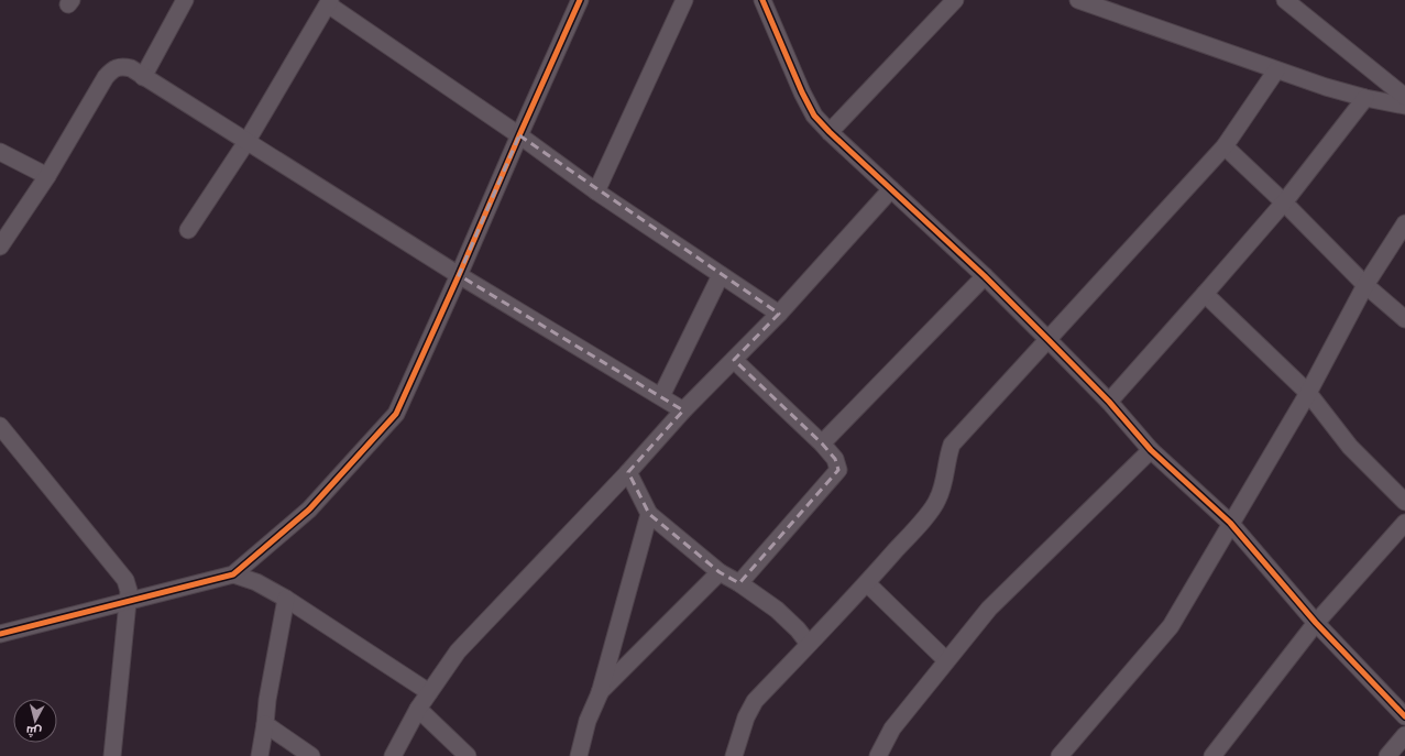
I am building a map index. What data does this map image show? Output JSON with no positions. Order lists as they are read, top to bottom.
{
  "north": "bottom"
}
